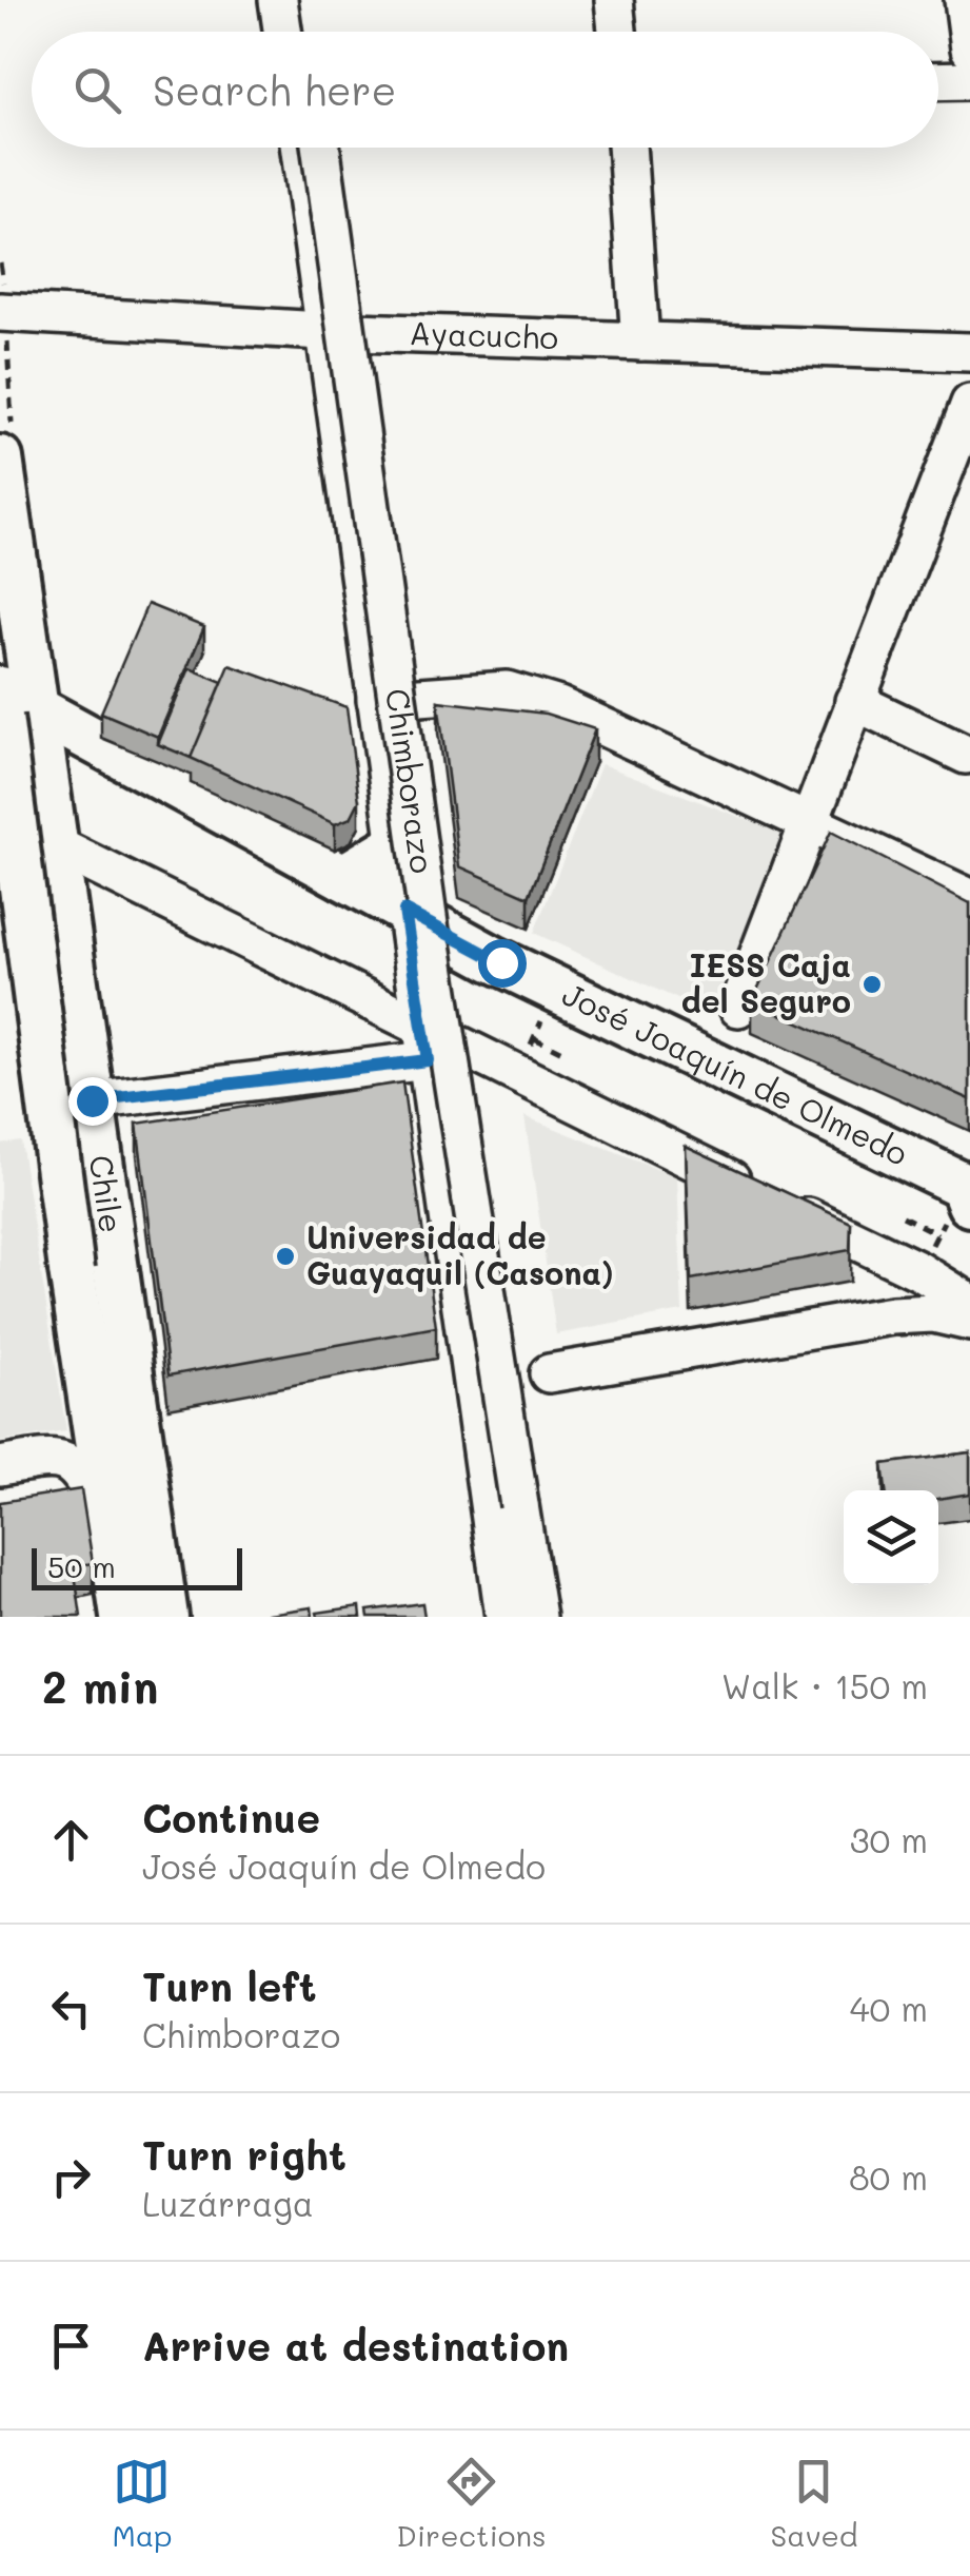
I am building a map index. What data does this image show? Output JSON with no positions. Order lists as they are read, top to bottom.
{
  "streets": {
    "main road": ["José Joaquín de Olmedo", "Chile"],
    "street": ["Ayacucho", "Chimborazo"]
  },
  "crossings": [
    ["Ayacucho", "Chimborazo"],
    ["Chimborazo", "José Joaquín de Olmedo"],
    ["José Joaquín de Olmedo", "Chile"]
  ],
  "places": ["IESS Caja del Seguro", "Universidad de Guayaquil (Casona)"],
  "scale_bar": "50 m",
  "page": {
    "search": "Search here",
    "scale": "50 m",
    "heading": ["2 min", "Walk · 150 m"],
    "list": [
      ["Continue", "José Joaquín de Olmedo", "30 m"],
      ["Turn left", "Chimborazo", "40 m"],
      ["Turn right", "Luzárraga", "80 m"],
      "Arrive at destination"
    ],
    "nav": ["Map", "Directions", "Saved"]
  }
}
